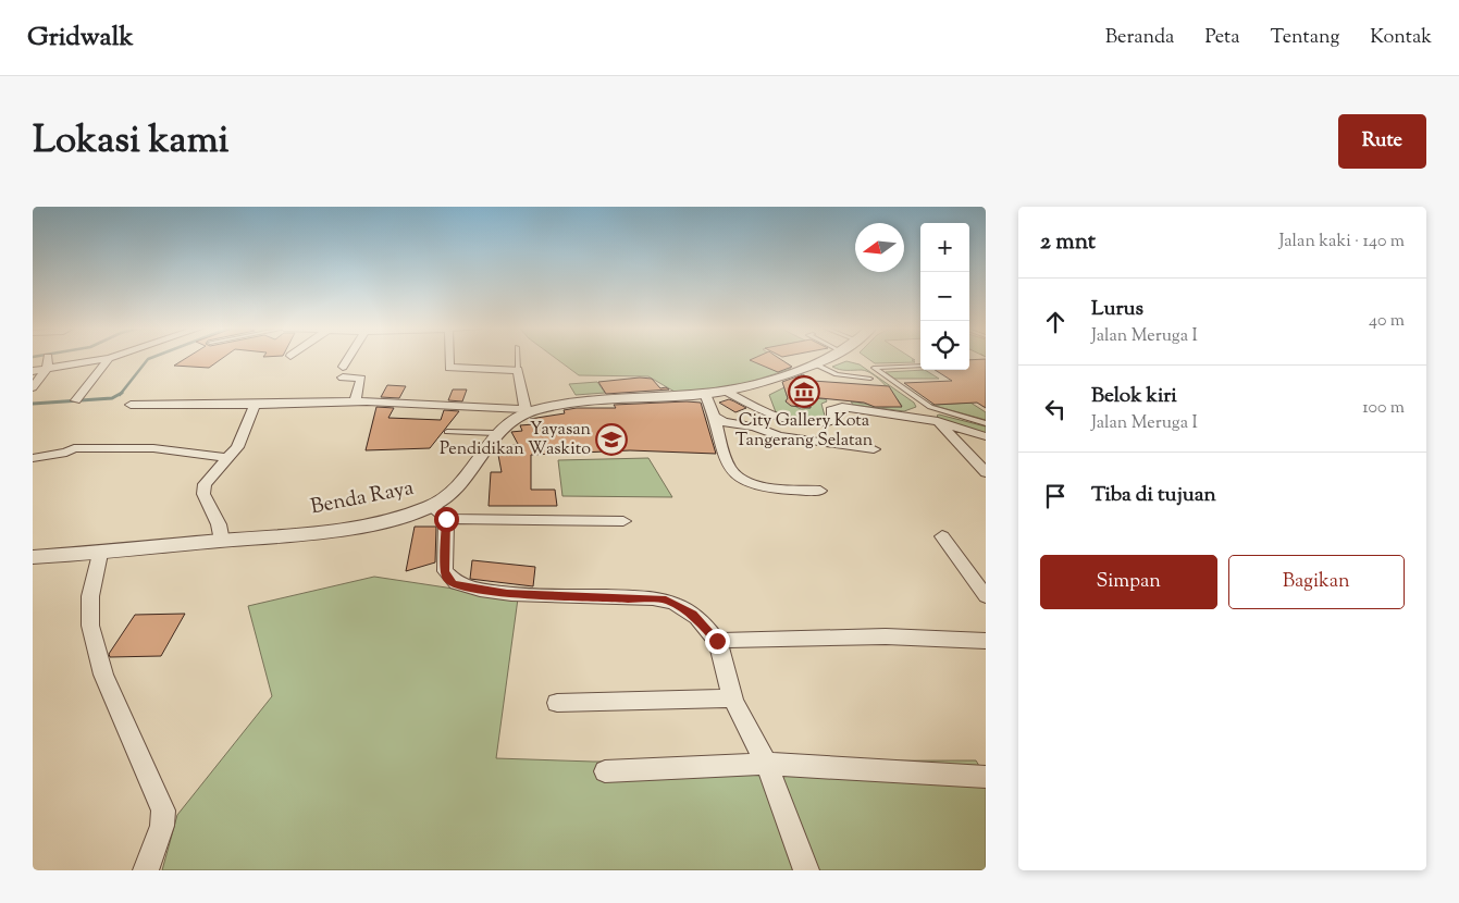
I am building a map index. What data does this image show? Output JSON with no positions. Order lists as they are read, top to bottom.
{
  "streets": {
    "street": ["Benda Raya"]
  },
  "places": {
    "museum": ["City Gallery Kota Tangerang Selatan"],
    "school or university": ["Yayasan Pendidikan Waskito"]
  },
  "north": "left",
  "page": {
    "header": "Gridwalk",
    "nav": [
      "Beranda",
      "Peta",
      "Tentang",
      "Kontak"
    ],
    "title": "Lokasi kami",
    "buttons": [
      "Rute",
      ["Simpan", "Bagikan"]
    ],
    "heading": ["2 mnt", "Jalan kaki · 140 m"],
    "map_buttons": ["+", "−"],
    "list": [
      ["Lurus", "Jalan Meruga I", "40 m"],
      ["Belok kiri", "Jalan Meruga I", "100 m"],
      "Tiba di tujuan"
    ]
  }
}
